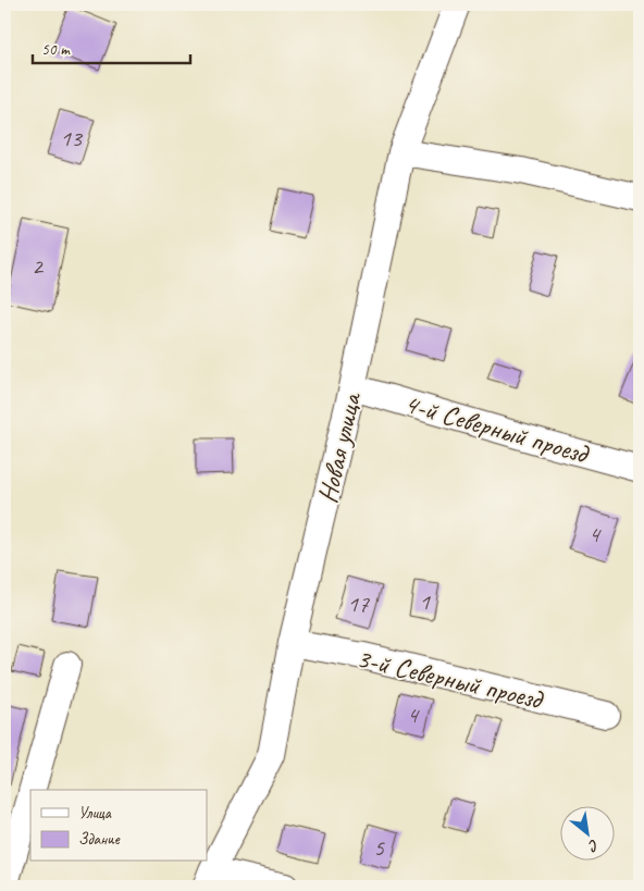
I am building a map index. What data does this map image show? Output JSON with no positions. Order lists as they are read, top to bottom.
{
  "streets": {
    "street": ["4-й Северный проезд", "Новая улица", "3-й Северный проезд"]
  },
  "crossings": [
    ["4-й Северный проезд", "Новая улица"],
    ["Новая улица", "3-й Северный проезд"]
  ],
  "house_numbers": [
    "13",
    "2",
    "4",
    "1",
    "17",
    "4",
    "5"
  ],
  "legend": ["Улица", "Здание"],
  "scale_bar": "50 m",
  "north": "bottom right"
}
